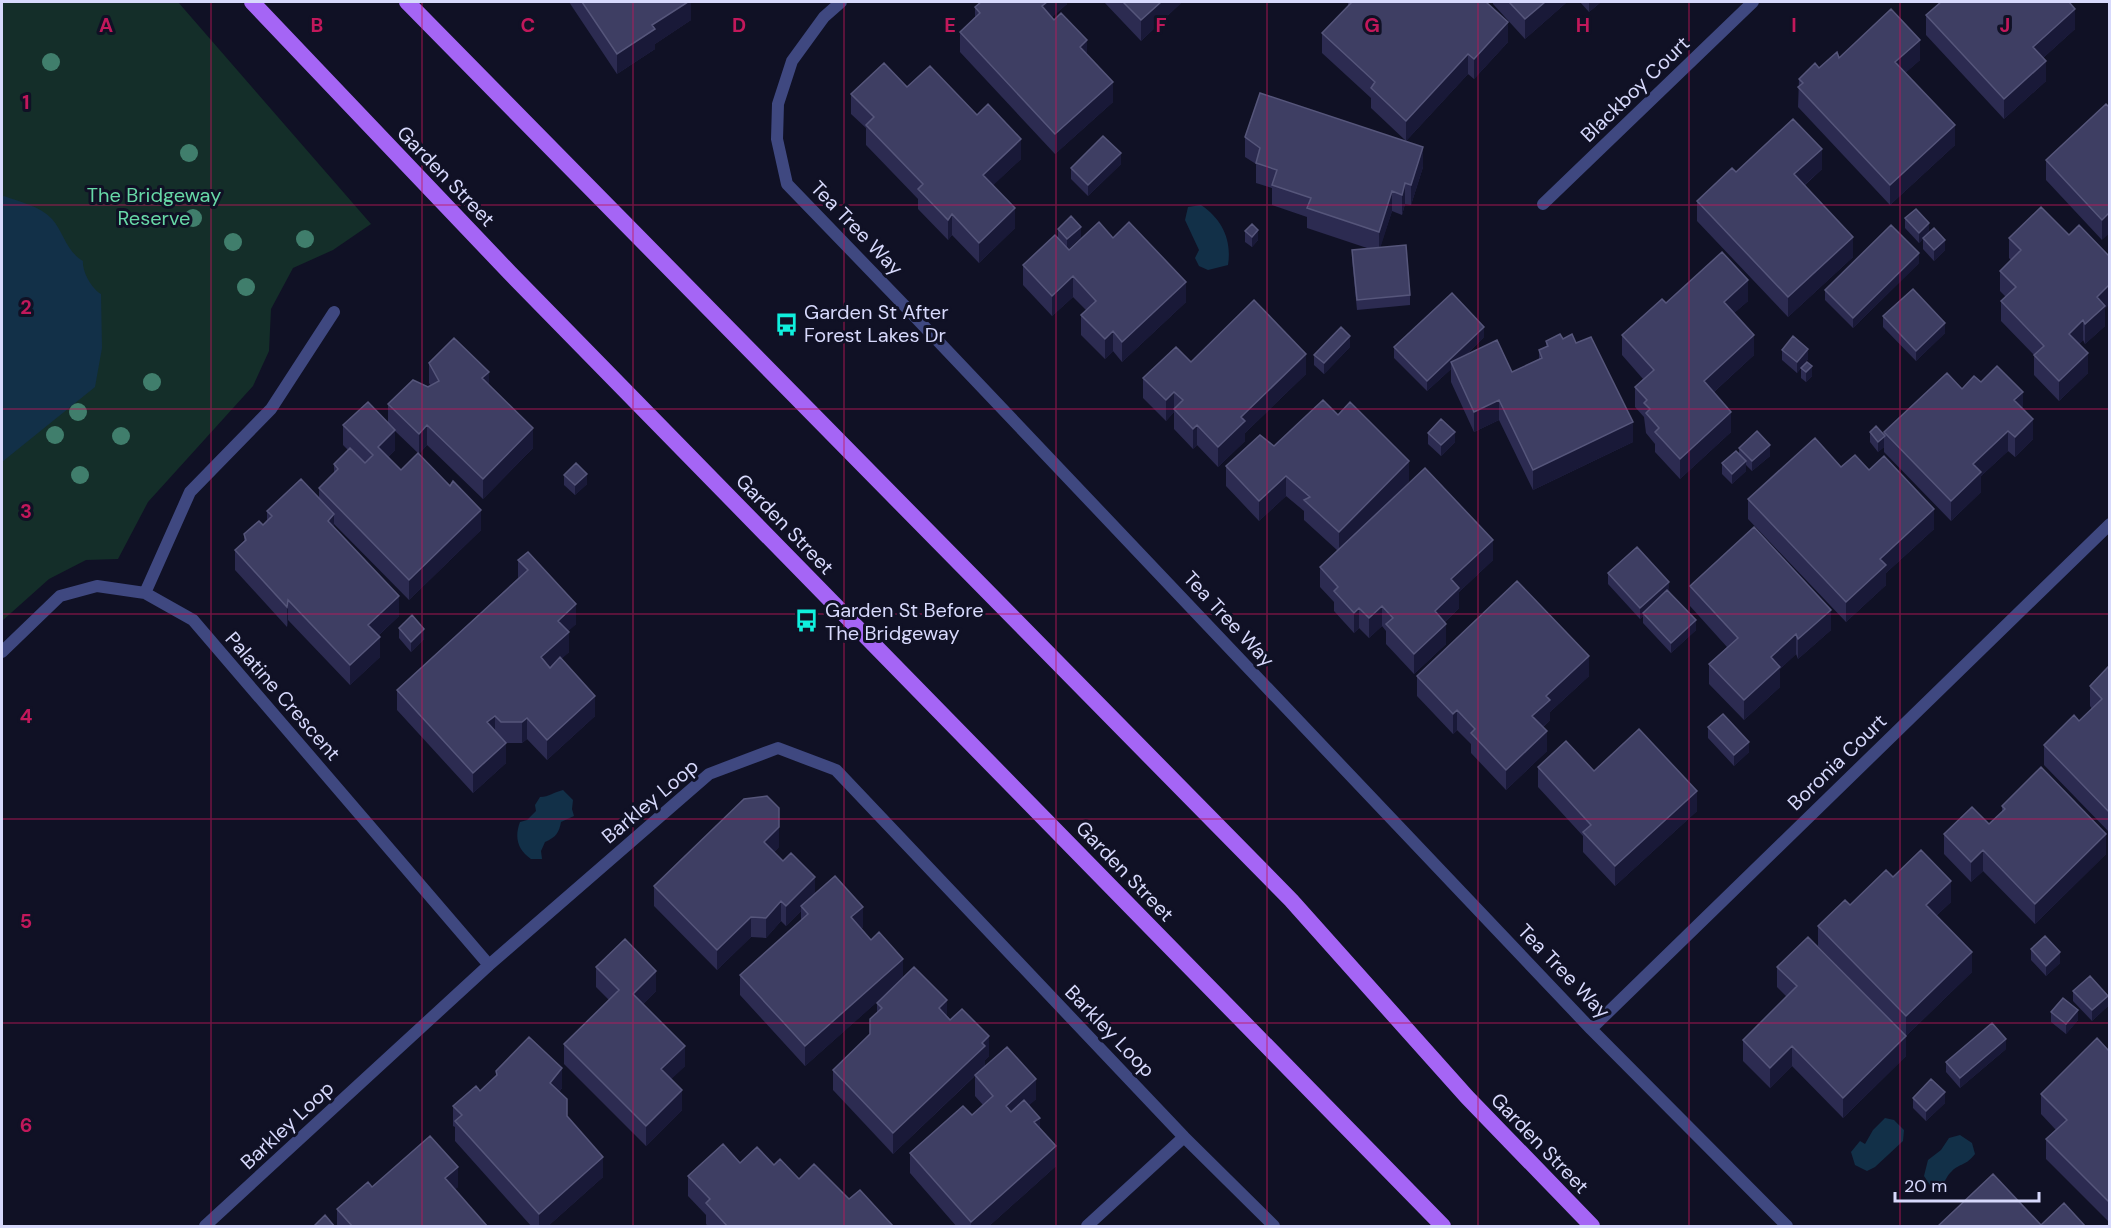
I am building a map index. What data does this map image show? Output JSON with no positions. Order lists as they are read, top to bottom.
{
  "streets": {
    "main road": ["Garden Street"],
    "street": [
      "Blackboy Court",
      "Tea Tree Way",
      "Palatine Crescent",
      "Boronia Court",
      "Barkley Loop"
    ]
  },
  "crossings": [
    ["Tea Tree Way", "Boronia Court"],
    ["Palatine Crescent", "Barkley Loop"]
  ],
  "parks": ["The Bridgeway Reserve"],
  "places": {
    "bus stop": ["Garden St After Forest Lakes Dr", "Garden St Before The Bridgeway"]
  },
  "scale_bar": "20 m",
  "grid": {
    "columns": [
      "A",
      "B",
      "C",
      "D",
      "E",
      "F",
      "G",
      "H",
      "I",
      "J"
    ],
    "rows": [
      "1",
      "2",
      "3",
      "4",
      "5",
      "6"
    ]
  }
}
